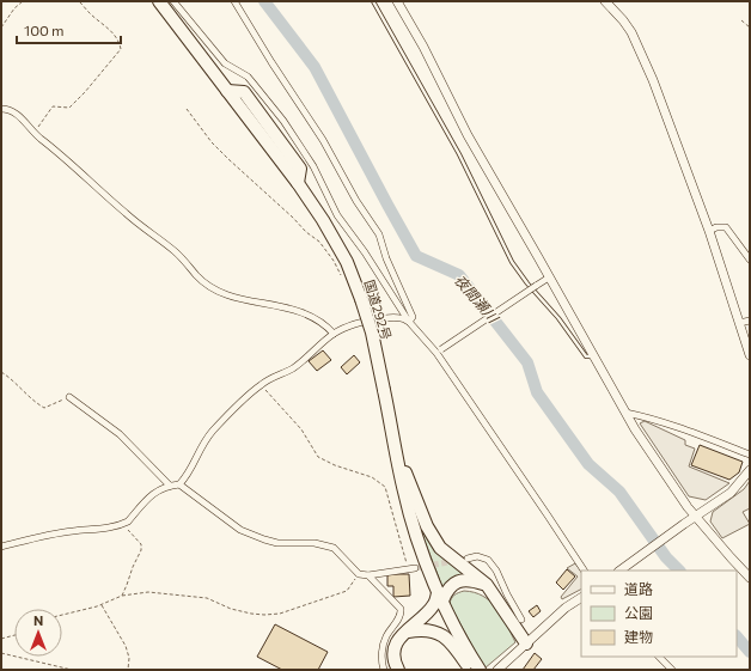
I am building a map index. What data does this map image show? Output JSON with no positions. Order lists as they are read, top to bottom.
{
  "streets": {
    "highway": ["国道292号"]
  },
  "water": ["夜間瀬川"],
  "legend": ["道路", "公園", "建物"],
  "scale_bar": "100 m",
  "north": "top"
}
